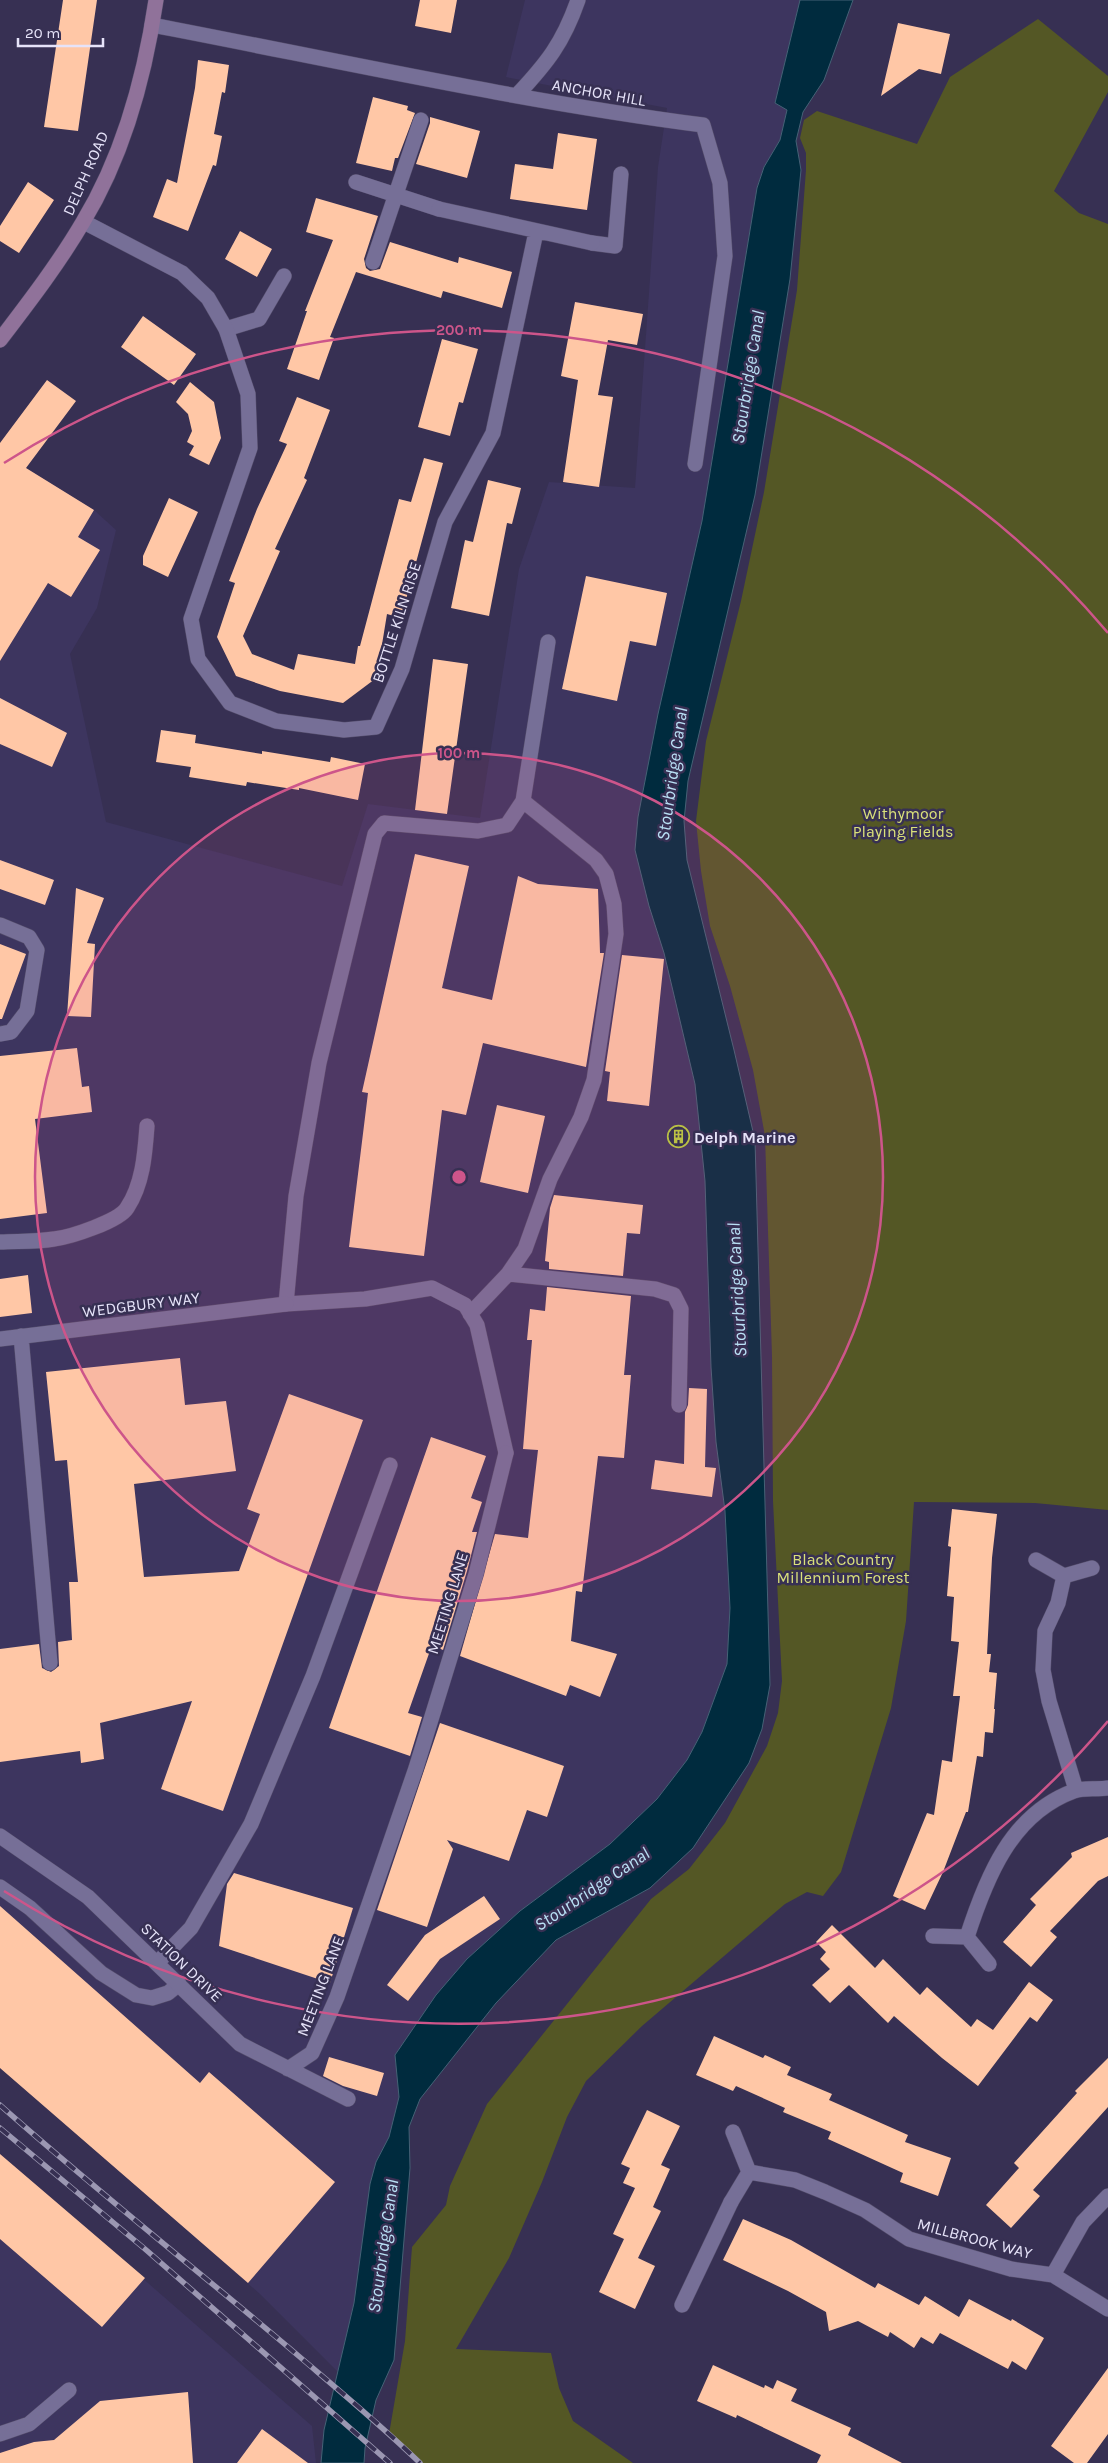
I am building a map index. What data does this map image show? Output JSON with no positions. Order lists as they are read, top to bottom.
{
  "streets": {
    "main road": ["DELPH ROAD"],
    "street": [
      "ANCHOR HILL",
      "BOTTLE KILN RISE",
      "WEDGBURY WAY",
      "MEETING LANE",
      "STATION DRIVE",
      "MILLBROOK WAY"
    ]
  },
  "crossings": [
    ["ANCHOR HILL", "DELPH ROAD"],
    ["DELPH ROAD", "BOTTLE KILN RISE"],
    ["WEDGBURY WAY", "MEETING LANE"],
    ["MEETING LANE", "STATION DRIVE"]
  ],
  "water": ["Stourbridge Canal"],
  "parks": ["Withymoor Playing Fields", "Black Country Millennium Forest"],
  "places": {
    "building": ["Delph Marine"]
  },
  "scale_bar": "20 m",
  "rings": ["200 m", "100 m"]
}
